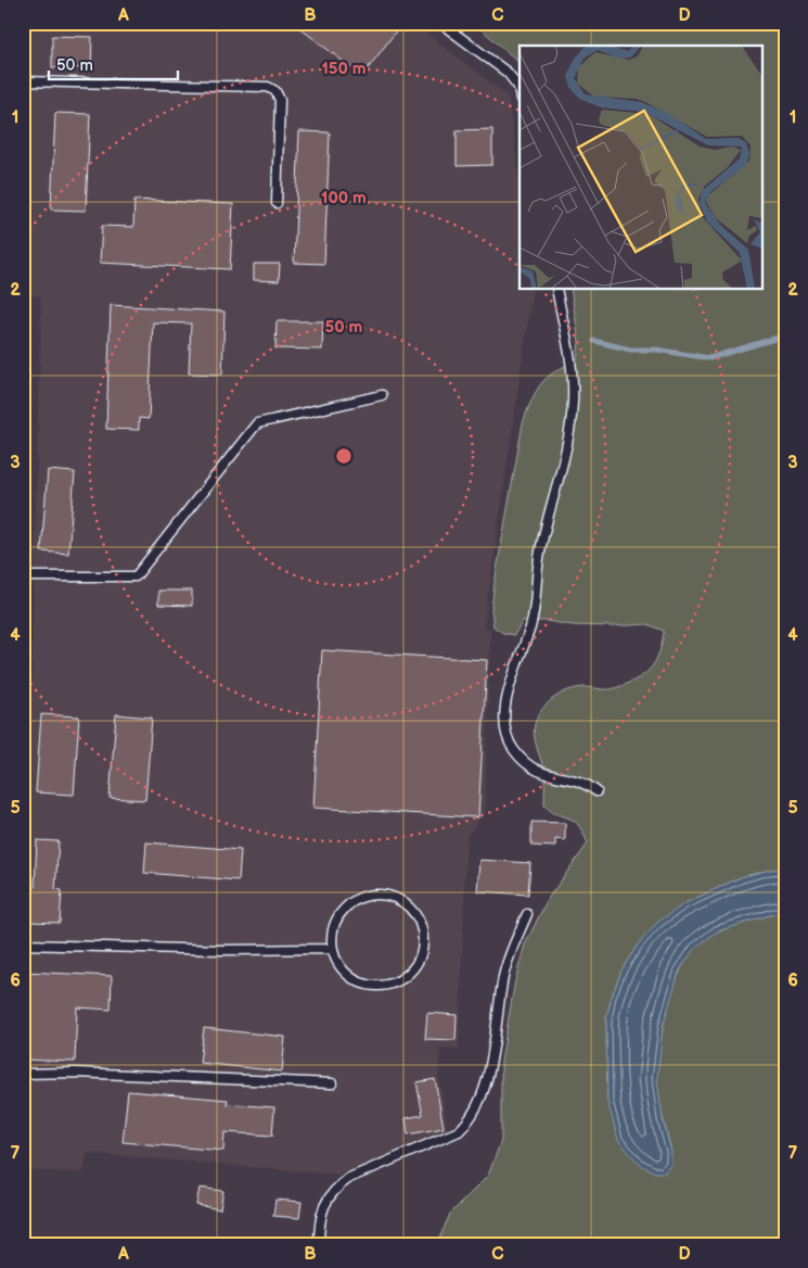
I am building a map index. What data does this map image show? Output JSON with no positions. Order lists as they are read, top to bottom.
{
  "scale_bar": "50 m",
  "grid": {
    "columns": [
      "A",
      "B",
      "C",
      "D"
    ],
    "rows": [
      "1",
      "2",
      "3",
      "4",
      "5",
      "6",
      "7"
    ]
  },
  "rings": ["150 m", "100 m", "50 m"]
}
